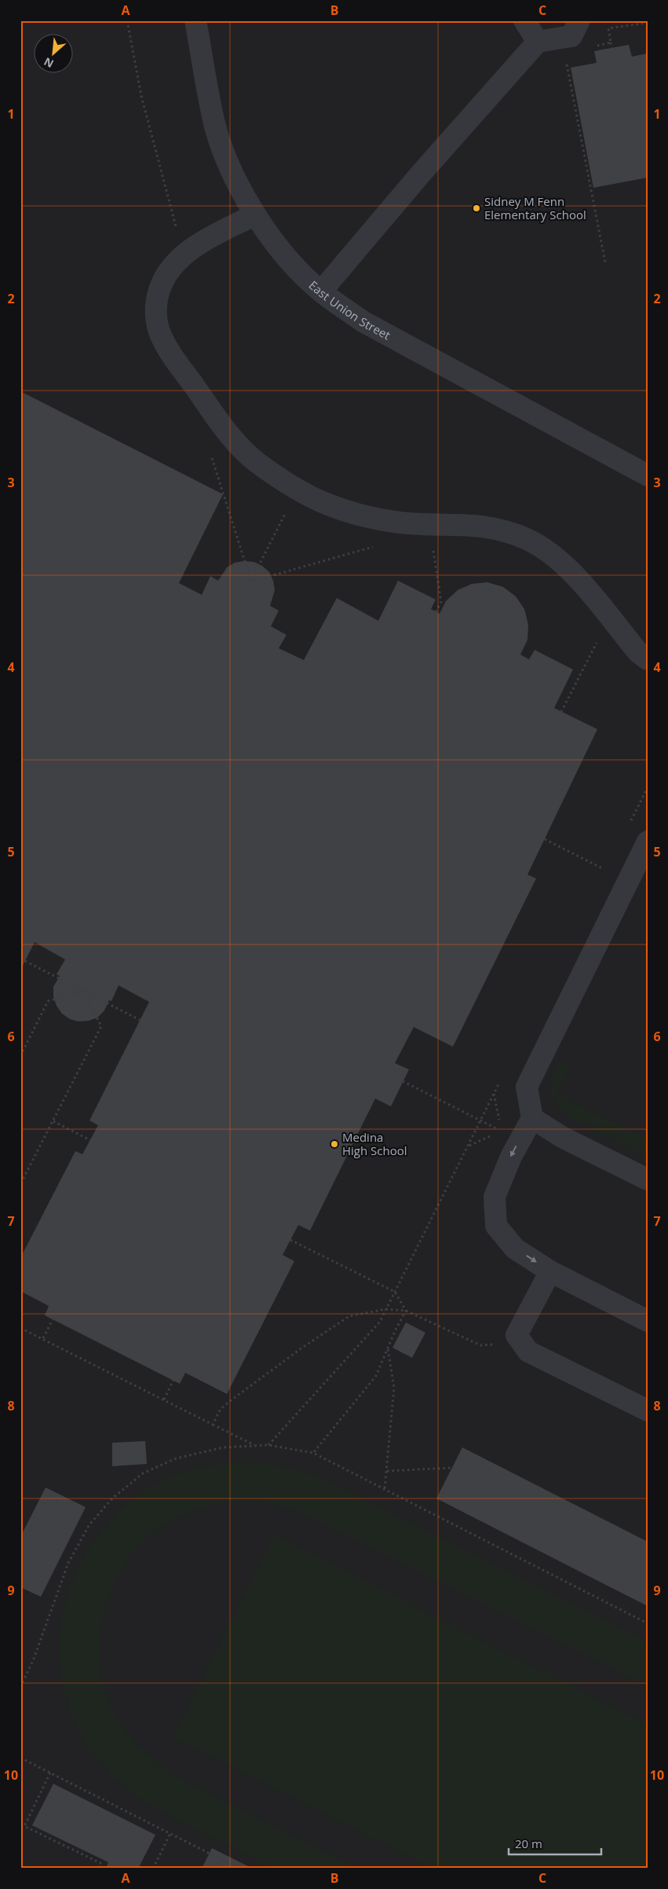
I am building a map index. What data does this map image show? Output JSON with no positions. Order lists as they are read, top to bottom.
{
  "streets": {
    "street": ["East Union Street"]
  },
  "places": ["Sidney M Fenn Elementary School", "Medina High School"],
  "scale_bar": "20 m",
  "north": "bottom left",
  "grid": {
    "columns": ["A", "B", "C"],
    "rows": [
      "1",
      "2",
      "3",
      "4",
      "5",
      "6",
      "7",
      "8",
      "9",
      "10"
    ]
  }
}
